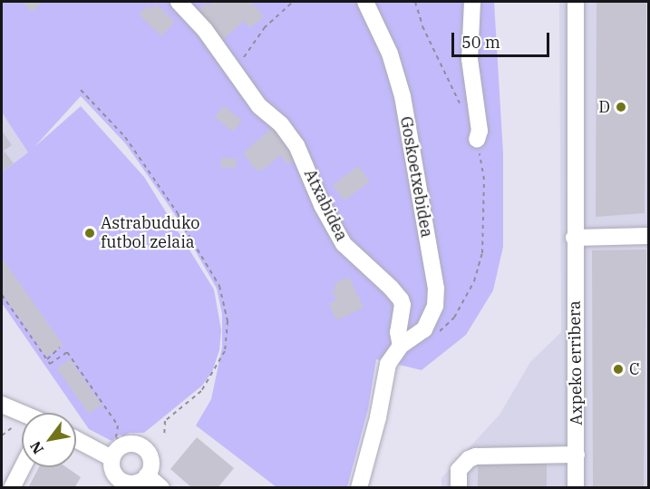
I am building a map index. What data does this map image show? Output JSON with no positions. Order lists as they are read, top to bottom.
{
  "streets": {
    "street": ["Goskoetxebidea", "Atxabidea", "Axpeko erribera"]
  },
  "crossings": [
    ["Goskoetxebidea", "Atxabidea"]
  ],
  "places": ["D", "Astrabuduko futbol zelaia", "C"],
  "scale_bar": "50 m",
  "north": "bottom left"
}
